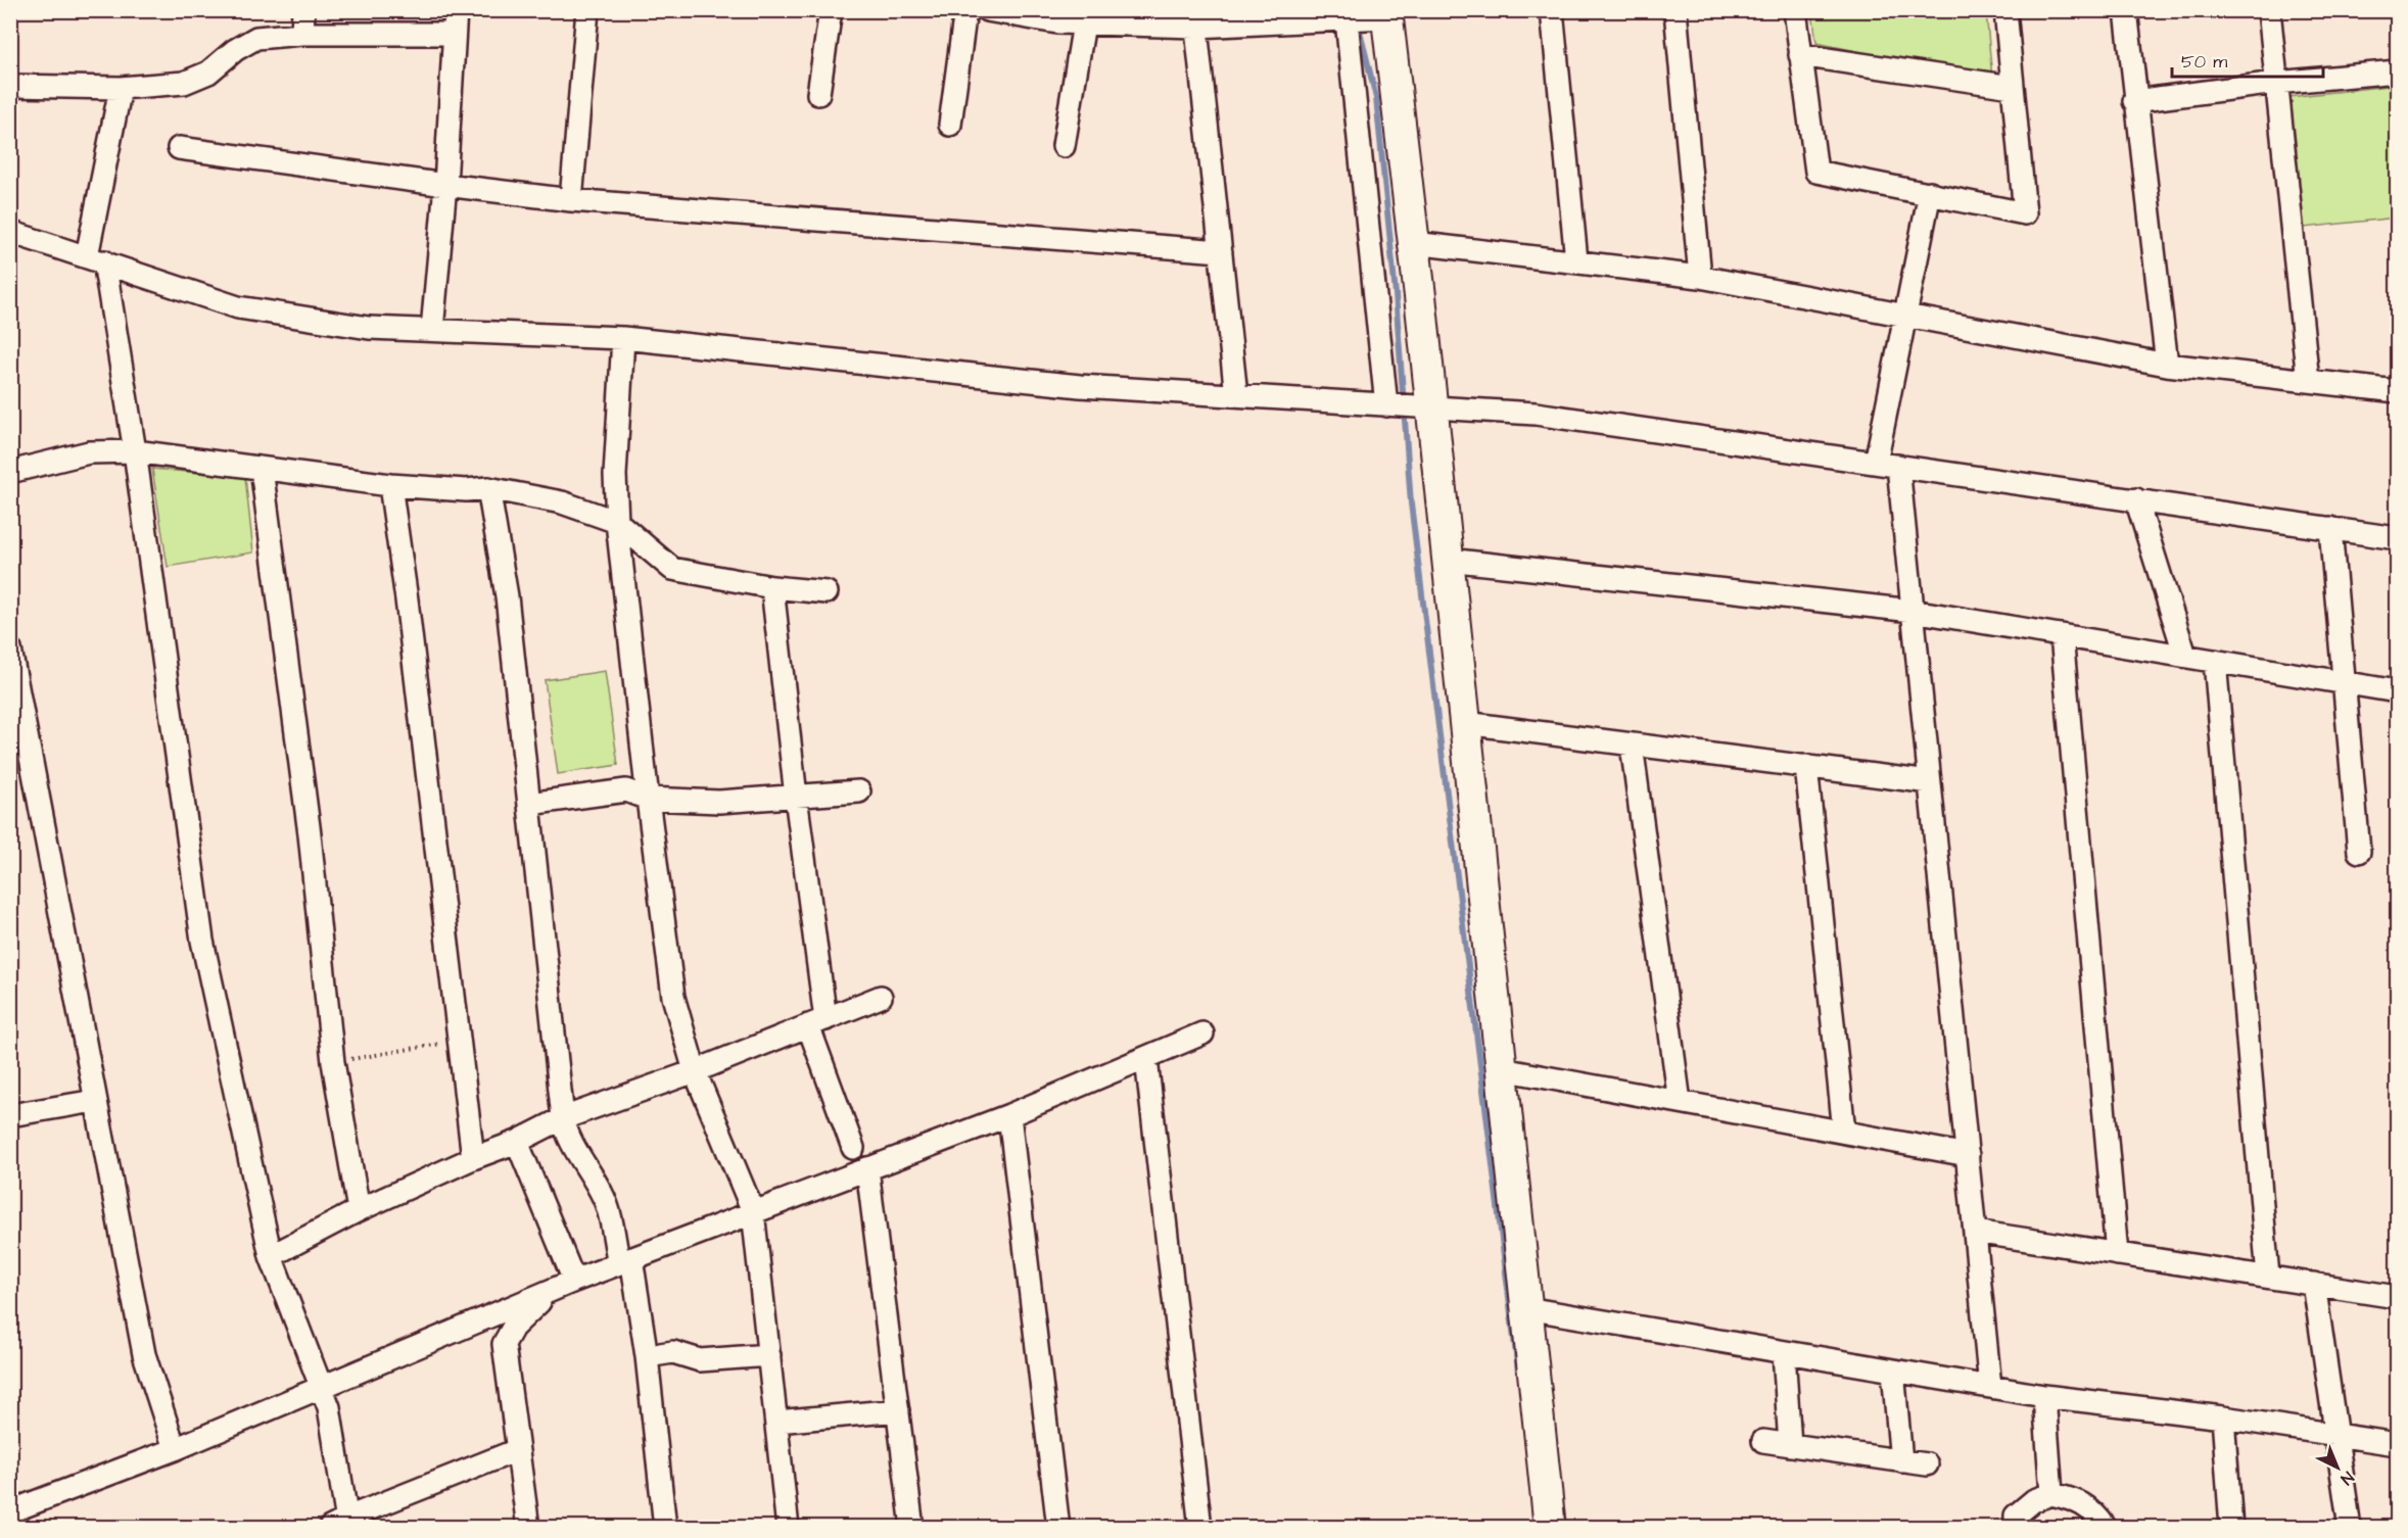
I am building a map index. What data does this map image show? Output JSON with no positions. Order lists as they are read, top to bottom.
{
  "scale_bar": "50 m",
  "north": "bottom right"
}
